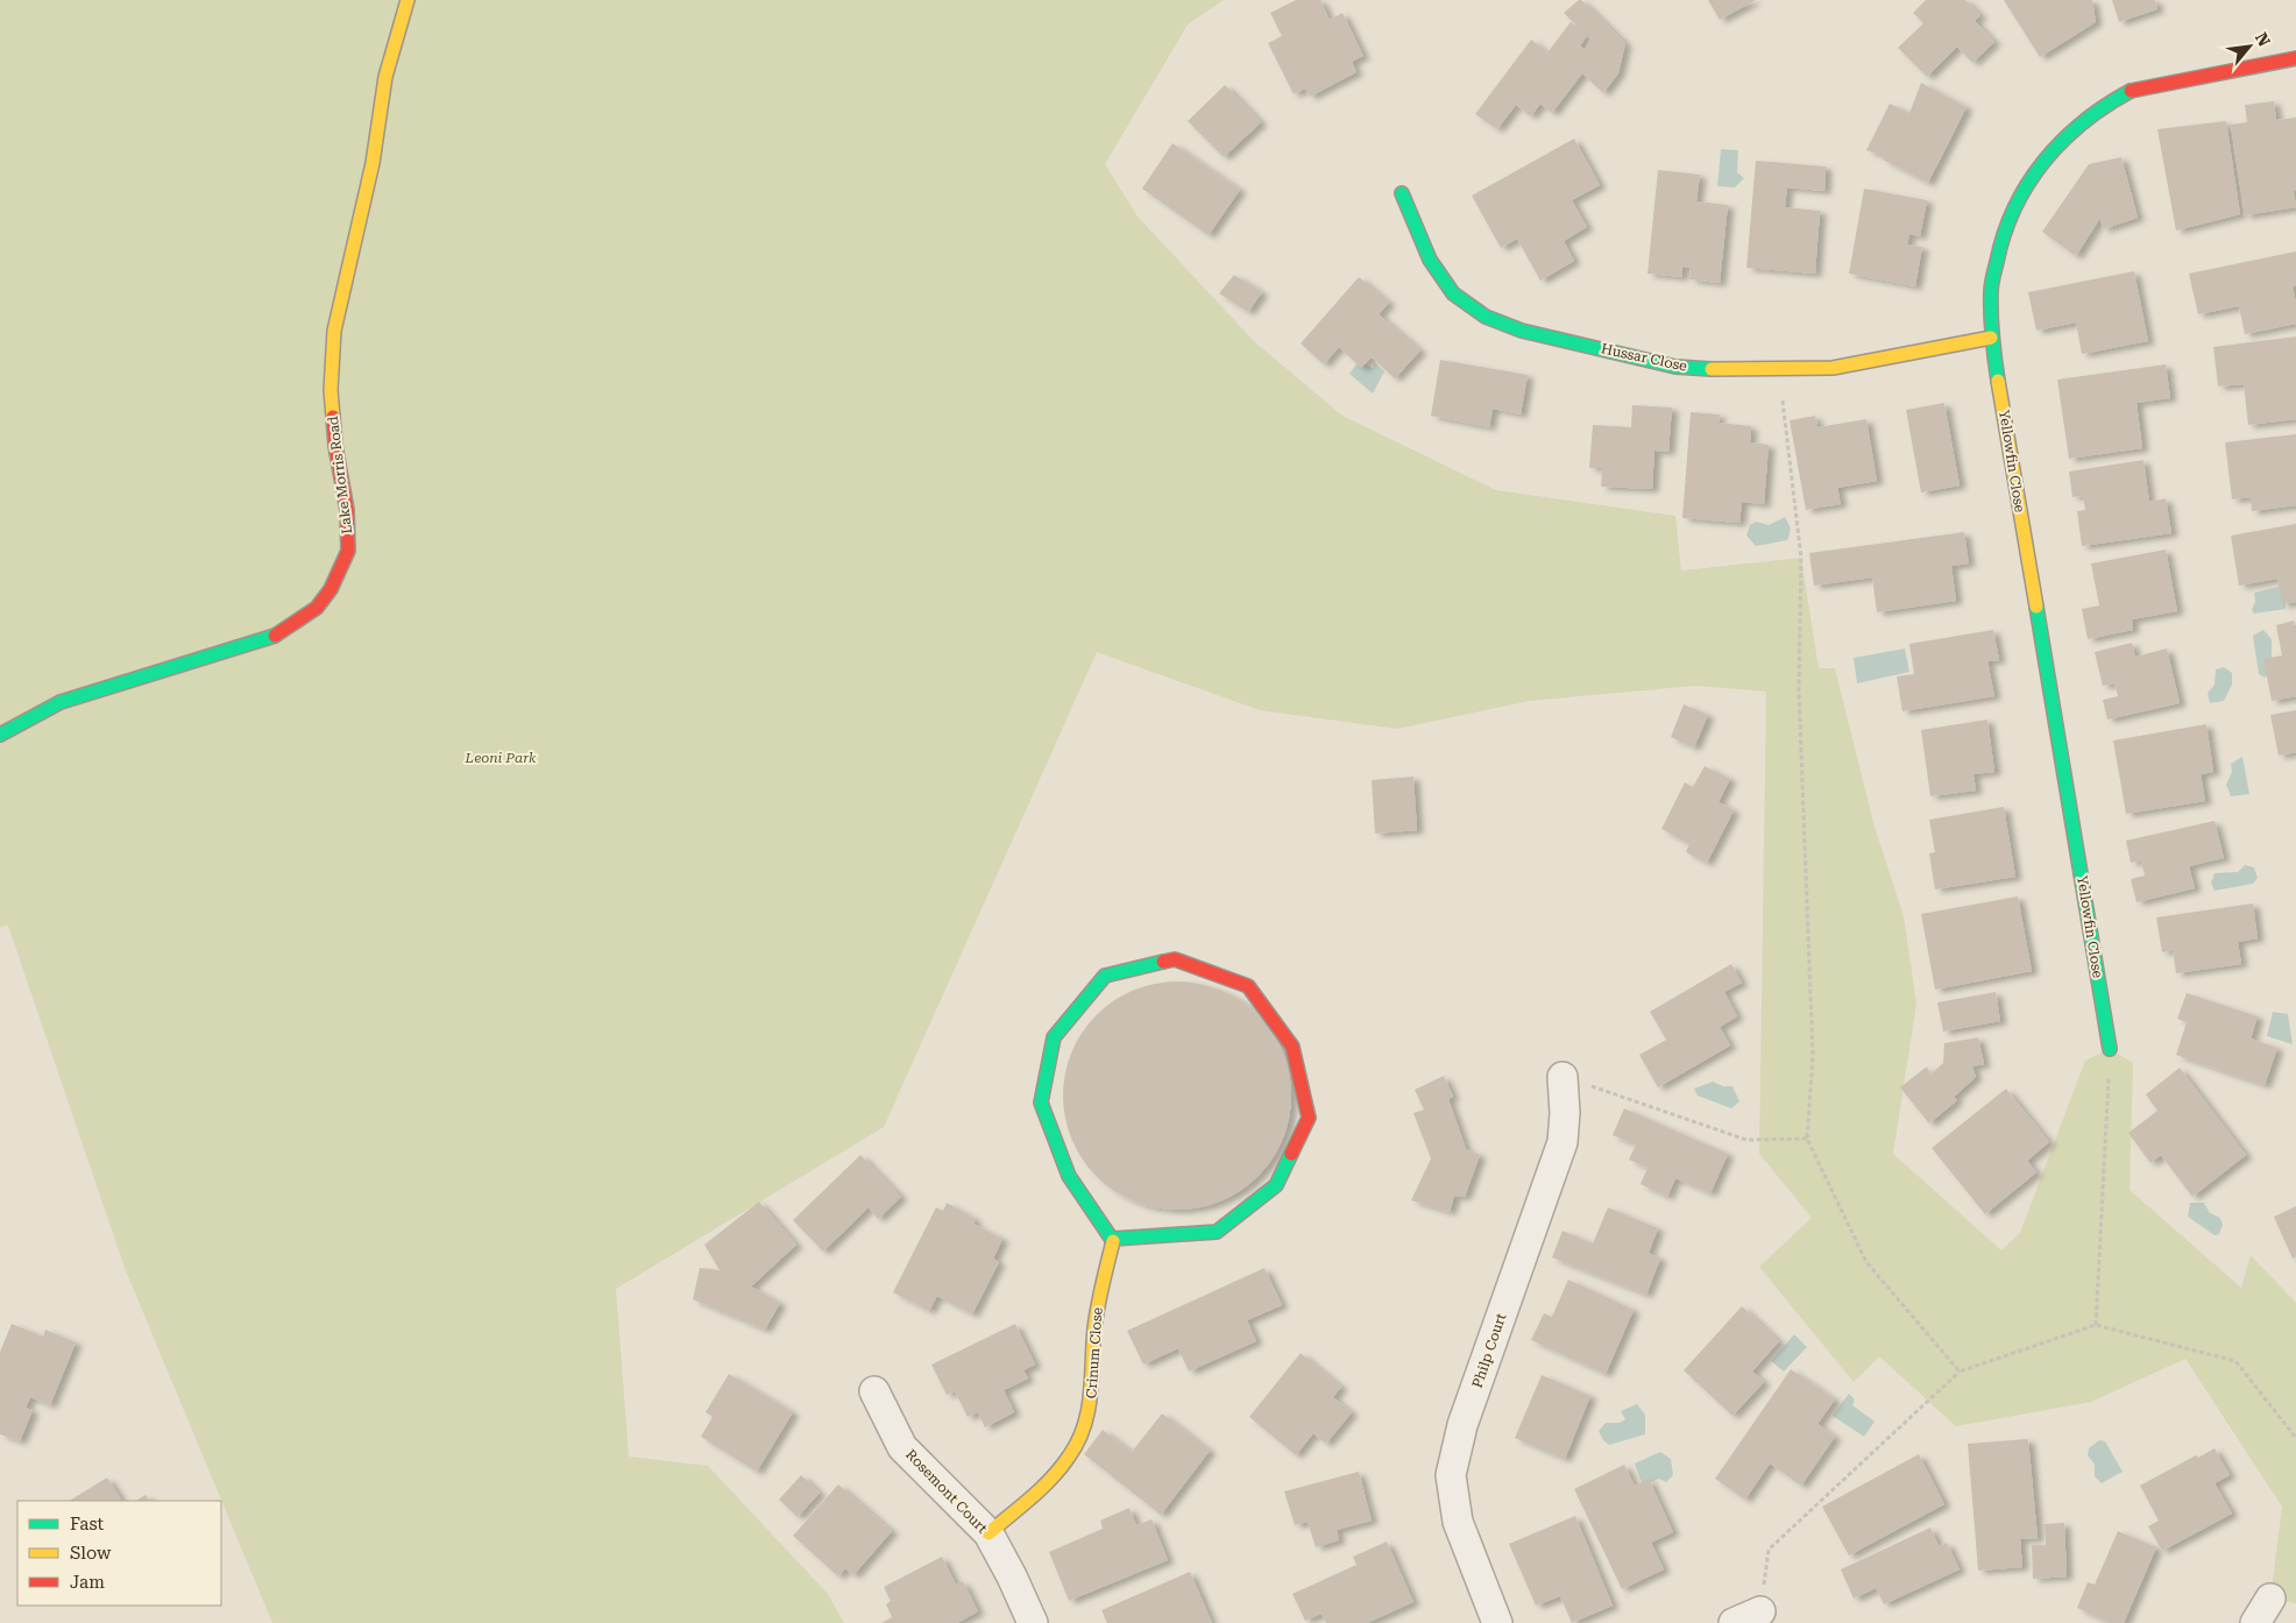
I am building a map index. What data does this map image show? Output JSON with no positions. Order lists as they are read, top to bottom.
{
  "streets": {
    "street": [
      "Hussar Close",
      "Yellowfin Close",
      "Lake Morris Road",
      "Philp Court",
      "Crinum Close",
      "Rosemont Court"
    ]
  },
  "crossings": [
    ["Hussar Close", "Yellowfin Close"],
    ["Crinum Close", "Rosemont Court"]
  ],
  "parks": ["Leoni Park"],
  "legend": ["Fast", "Slow", "Jam"],
  "north": "top right"
}
